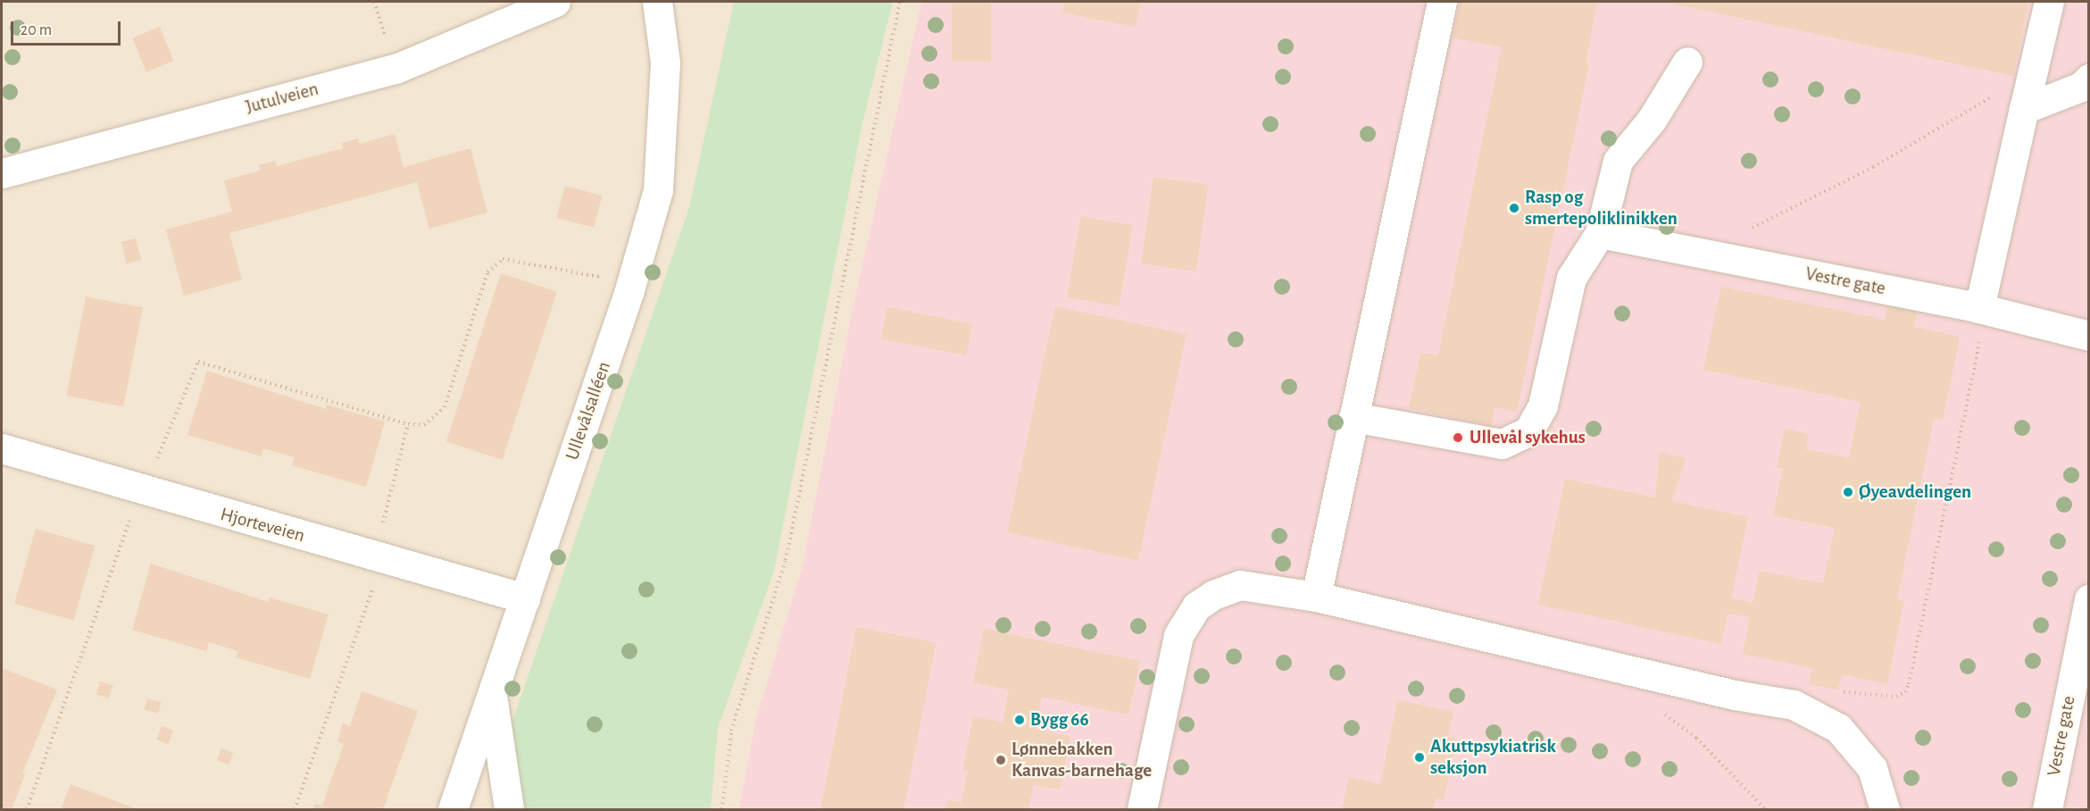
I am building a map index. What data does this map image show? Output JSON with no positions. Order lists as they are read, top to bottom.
{
  "streets": {
    "street": [
      "Jutulveien",
      "Vestre gate",
      "Ullevålsalléen",
      "Hjorteveien"
    ]
  },
  "crossings": [
    ["Ullevålsalléen", "Hjorteveien"]
  ],
  "places": [
    "Rasp og smertepoliklinikken",
    "Ullevål sykehus",
    "Øyeavdelingen",
    "Bygg 66",
    "Akuttpsykiatrisk seksjon",
    "Lønnebakken Kanvas-barnehage"
  ],
  "scale_bar": "20 m"
}
